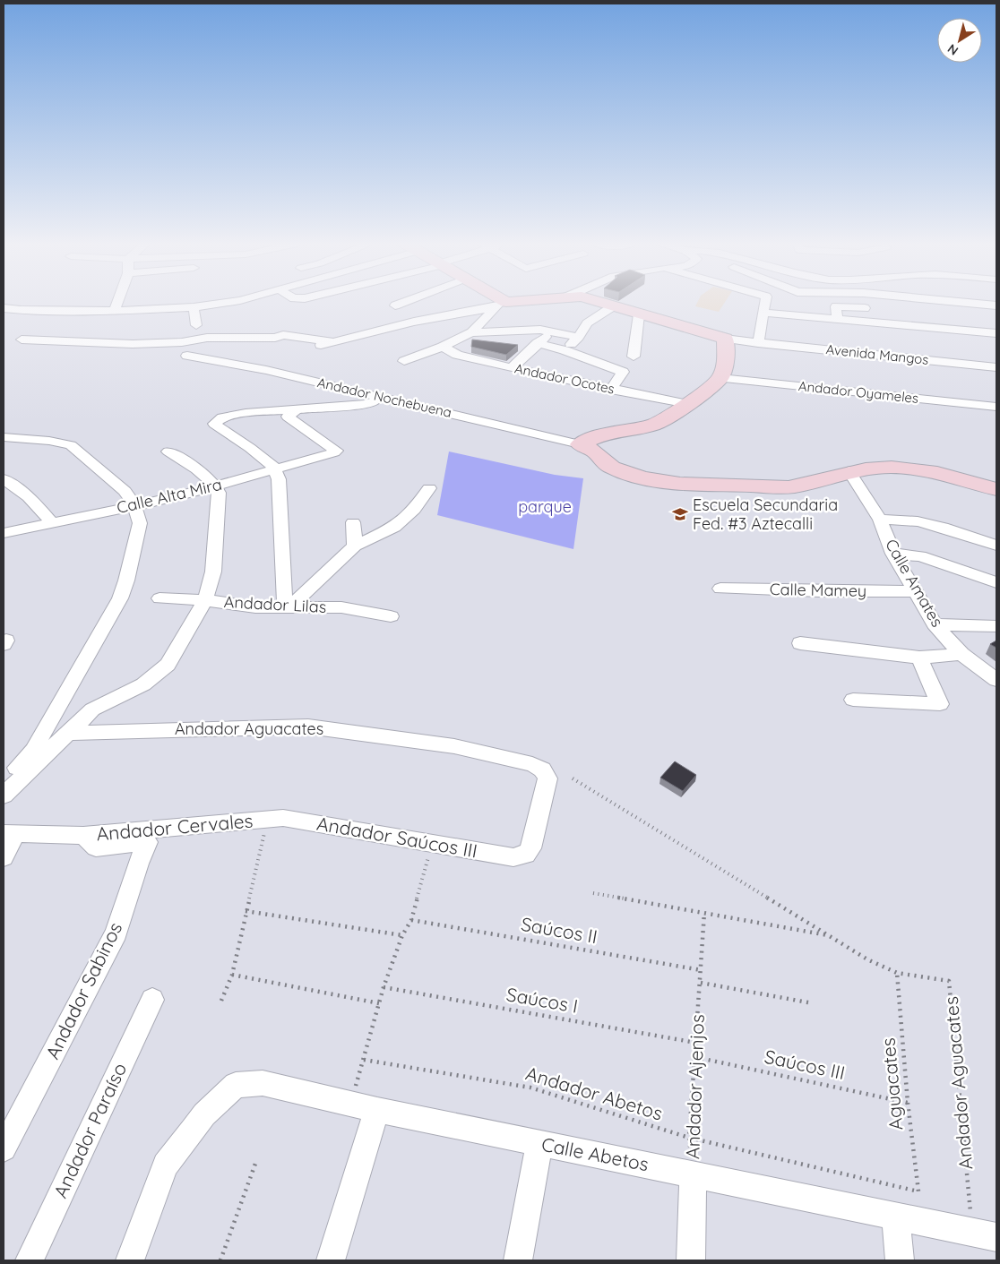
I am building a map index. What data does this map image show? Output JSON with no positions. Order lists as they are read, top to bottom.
{
  "streets": {
    "street": [
      "Avenida Mangos",
      "Andador Ocotes",
      "Andador Oyameles",
      "Andador Nochebuena",
      "Calle Alta Mira",
      "Calle Amates",
      "Calle Mamey",
      "Andador Lilas",
      "Andador Aguacates",
      "Andador Cervales",
      "Andador Saúcos III",
      "Andador Sabinos",
      "Andador Ajenjos",
      "Andador Paraíso",
      "Calle Abetos"
    ],
    "path": [
      "Saúcos II",
      "Saúcos I",
      "Saúcos III",
      "Aguacates",
      "Andador Abetos"
    ]
  },
  "crossings": [
    ["Calle Amates", "Calle Mamey"],
    ["Andador Aguacates", "Aguacates"],
    ["Andador Aguacates", "Calle Abetos"],
    ["Andador Cervales", "Andador Saúcos III"],
    ["Andador Cervales", "Andador Sabinos"],
    ["Saúcos II", "Andador Ajenjos"],
    ["Saúcos I", "Andador Ajenjos"],
    ["Saúcos III", "Aguacates"],
    ["Saúcos III", "Andador Ajenjos"],
    ["Aguacates", "Andador Abetos"],
    ["Andador Ajenjos", "Andador Abetos"],
    ["Andador Ajenjos", "Calle Abetos"]
  ],
  "parks": ["parque"],
  "places": {
    "school or university": ["Escuela Secundaria Fed. #3 Aztecalli"]
  },
  "north": "bottom left"
}
